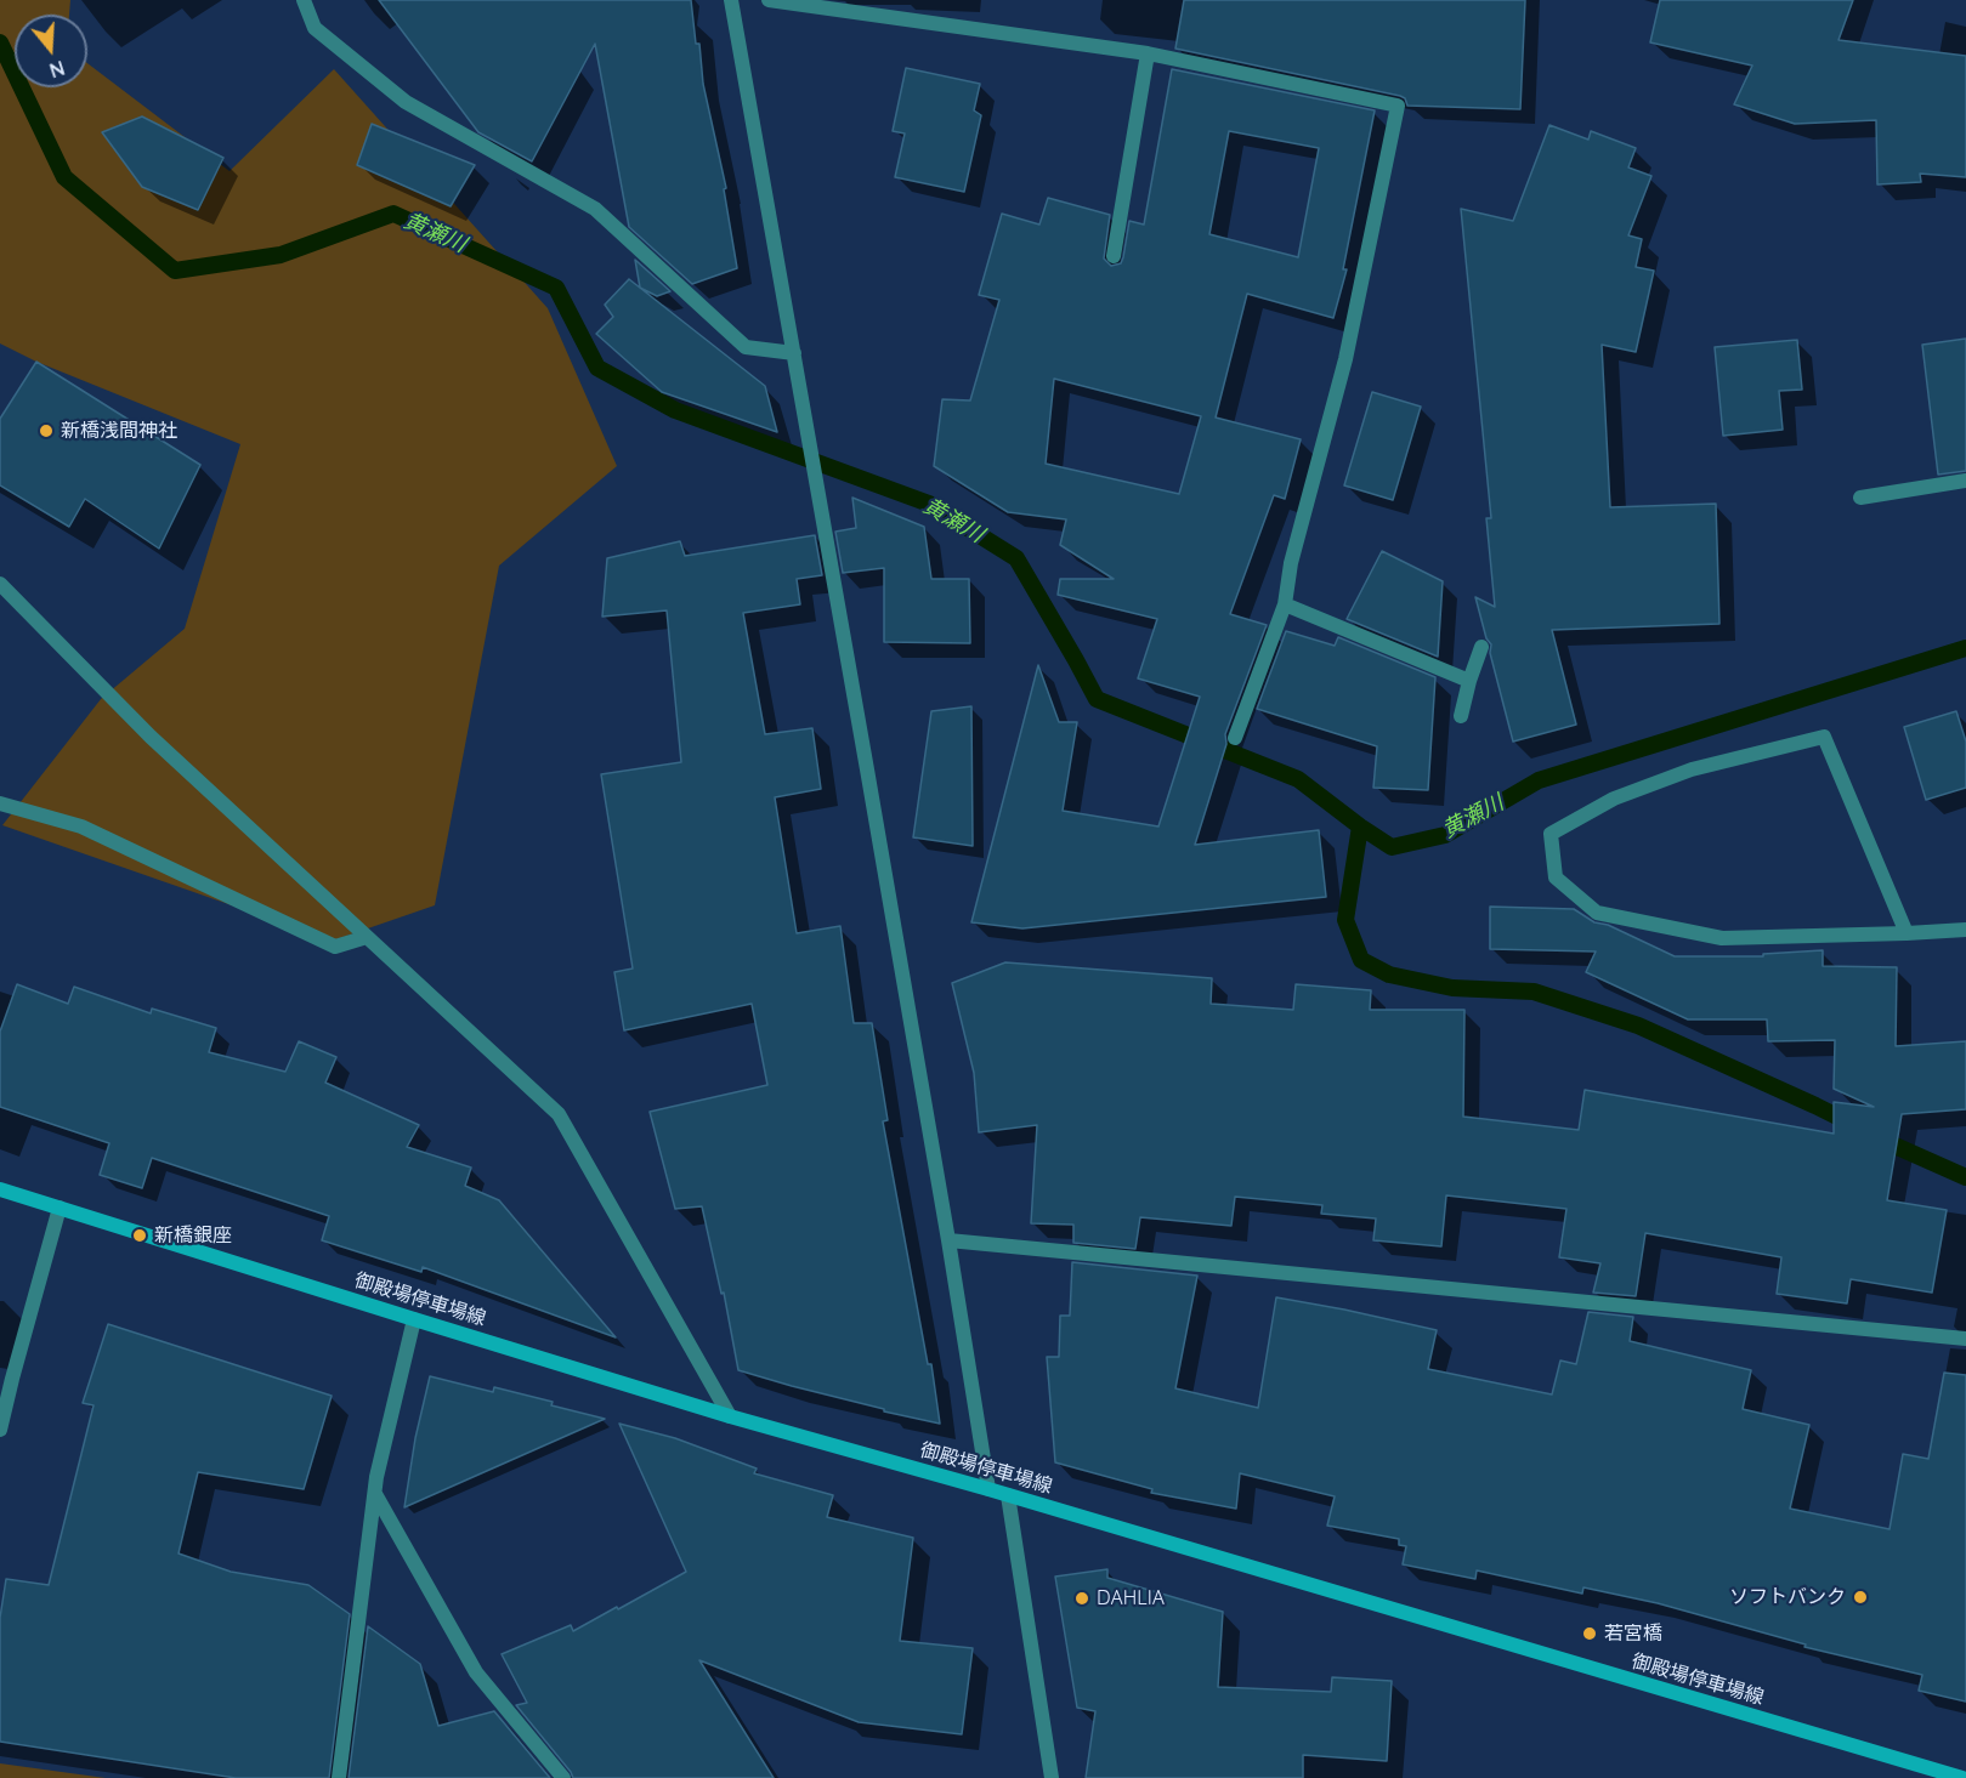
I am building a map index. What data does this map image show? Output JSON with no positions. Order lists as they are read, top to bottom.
{
  "streets": {
    "main road": ["御殿場停車場線"]
  },
  "water": ["黄瀬川"],
  "places": [
    "新橋浅間神社",
    "新橋銀座",
    "ソフトバンク",
    "DAHLIA",
    "若宮橋"
  ],
  "north": "bottom"
}
